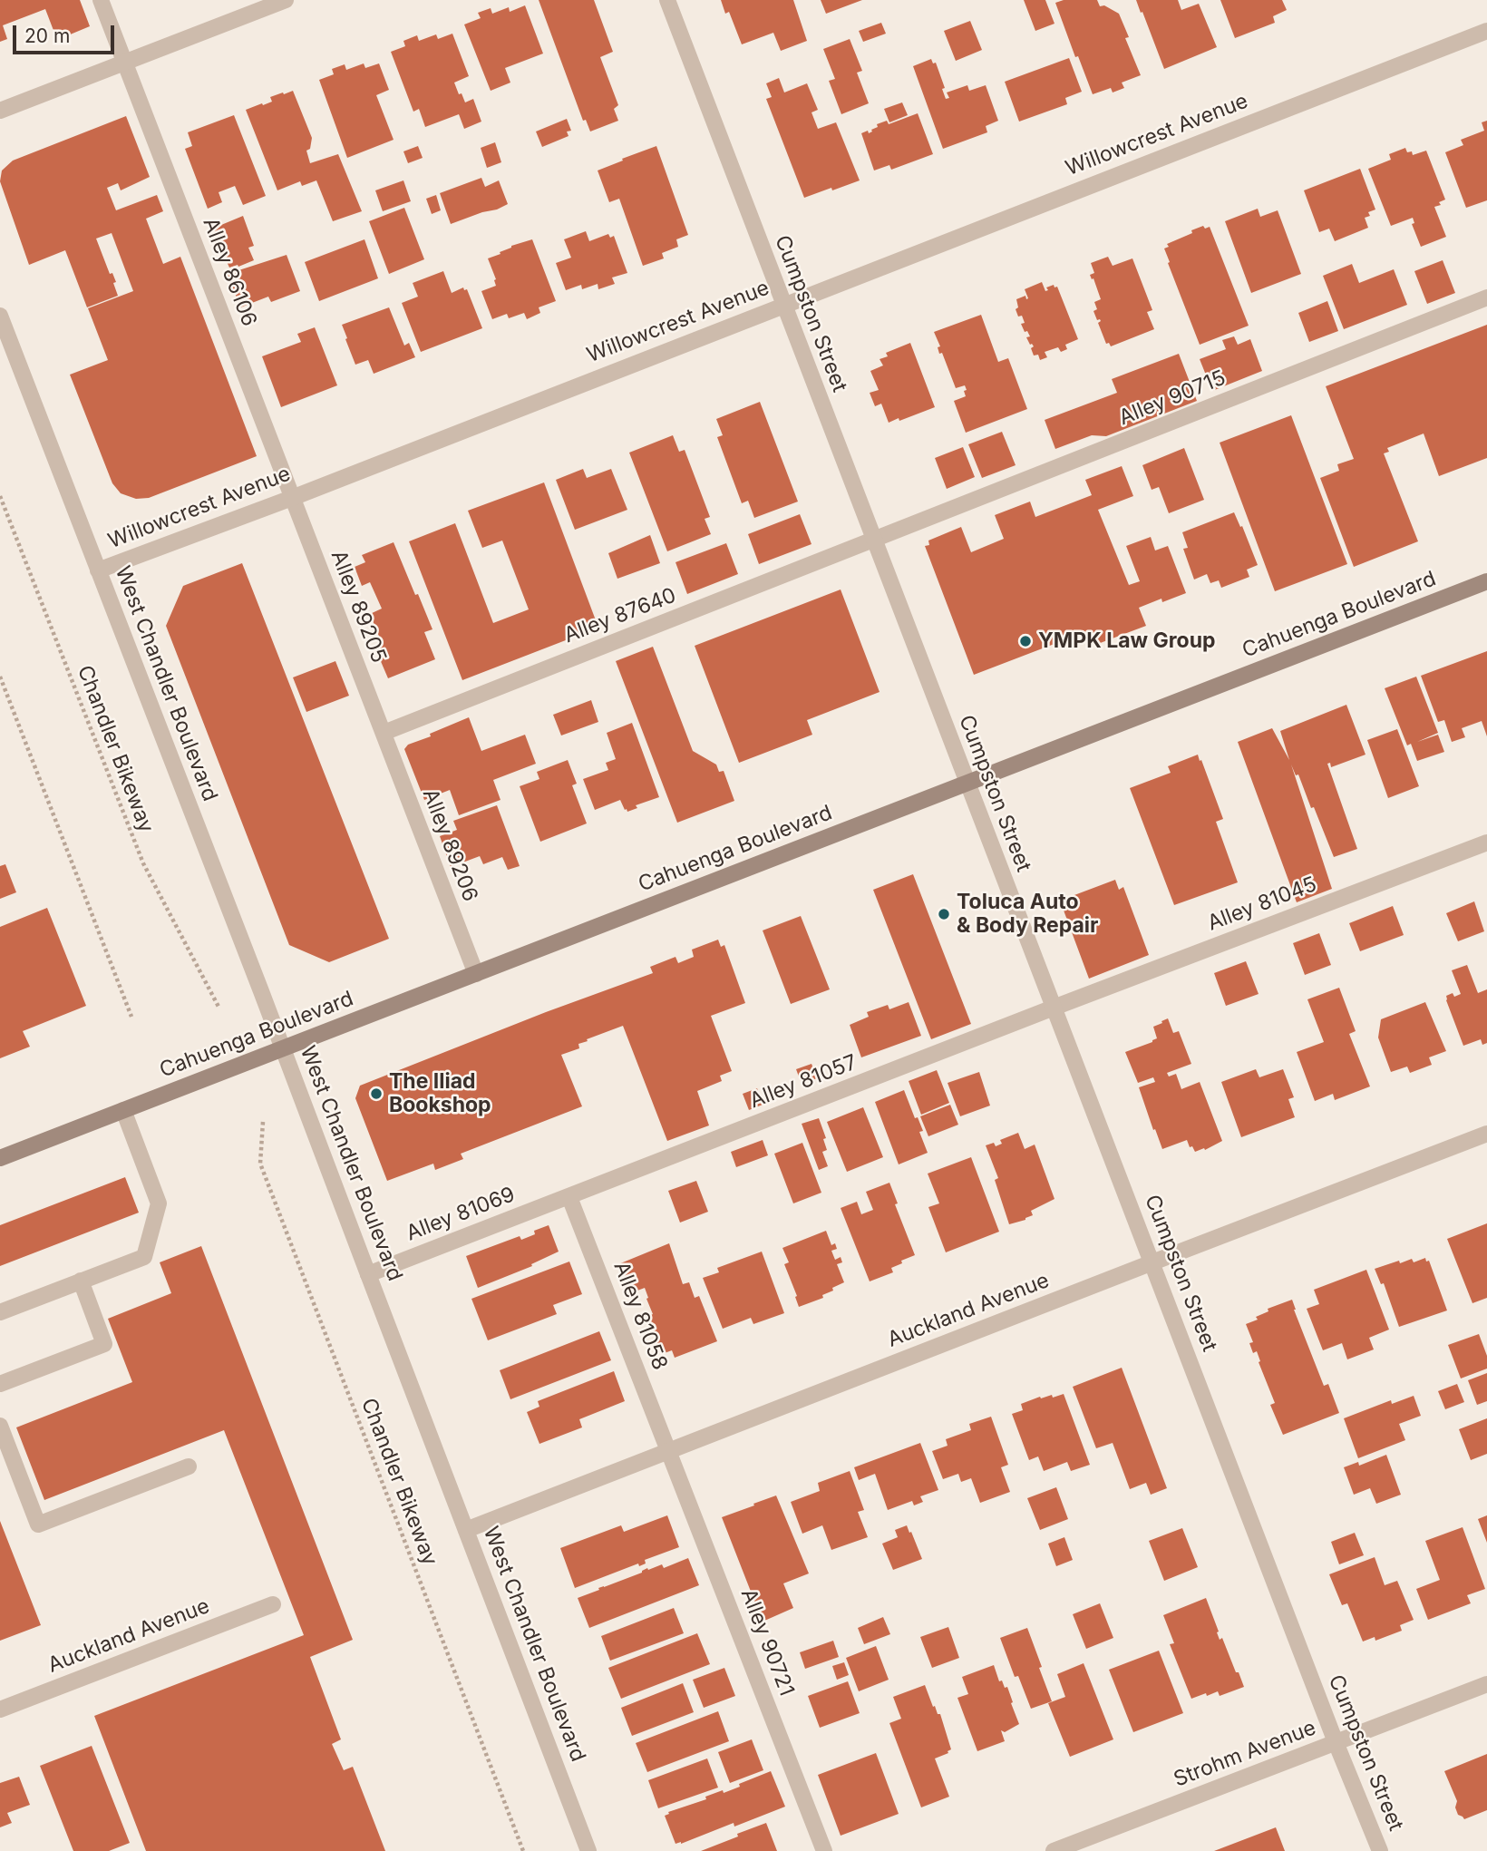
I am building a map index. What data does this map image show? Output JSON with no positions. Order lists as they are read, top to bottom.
{
  "streets": {
    "main road": ["Cahuenga Boulevard"],
    "street": [
      "Willowcrest Avenue",
      "Alley 86106",
      "Cumpston Street",
      "Alley 90715",
      "Alley 89205",
      "Alley 87640",
      "West Chandler Boulevard",
      "Alley 89206",
      "Alley 81045",
      "Alley 81057",
      "Alley 81069",
      "Auckland Avenue",
      "Alley 81058",
      "Alley 90721",
      "Strohm Avenue"
    ],
    "path": ["Chandler Bikeway"]
  },
  "crossings": [
    ["Willowcrest Avenue", "Alley 86106"],
    ["Willowcrest Avenue", "Cumpston Street"],
    ["Willowcrest Avenue", "Alley 89205"],
    ["Willowcrest Avenue", "West Chandler Boulevard"],
    ["Alley 86106", "Alley 89205"],
    ["Cumpston Street", "Alley 90715"],
    ["Cumpston Street", "Cahuenga Boulevard"],
    ["Cumpston Street", "Alley 87640"],
    ["Cumpston Street", "Alley 81045"],
    ["Cumpston Street", "Alley 81057"],
    ["Cumpston Street", "Auckland Avenue"],
    ["Cumpston Street", "Strohm Avenue"],
    ["Alley 90715", "Alley 87640"],
    ["Alley 89205", "Alley 87640"],
    ["Alley 89205", "Alley 89206"],
    ["Cahuenga Boulevard", "West Chandler Boulevard"],
    ["Cahuenga Boulevard", "Alley 89206"],
    ["Alley 87640", "Alley 89206"],
    ["West Chandler Boulevard", "Alley 81069"],
    ["West Chandler Boulevard", "Auckland Avenue"],
    ["Alley 81045", "Alley 81057"],
    ["Alley 81057", "Alley 81069"],
    ["Alley 81057", "Alley 81058"],
    ["Alley 81069", "Alley 81058"],
    ["Auckland Avenue", "Alley 81058"],
    ["Auckland Avenue", "Alley 90721"],
    ["Alley 81058", "Alley 90721"]
  ],
  "places": ["YMPK Law Group", "Toluca Auto & Body Repair", "The Iliad Bookshop"],
  "scale_bar": "20 m"
}
